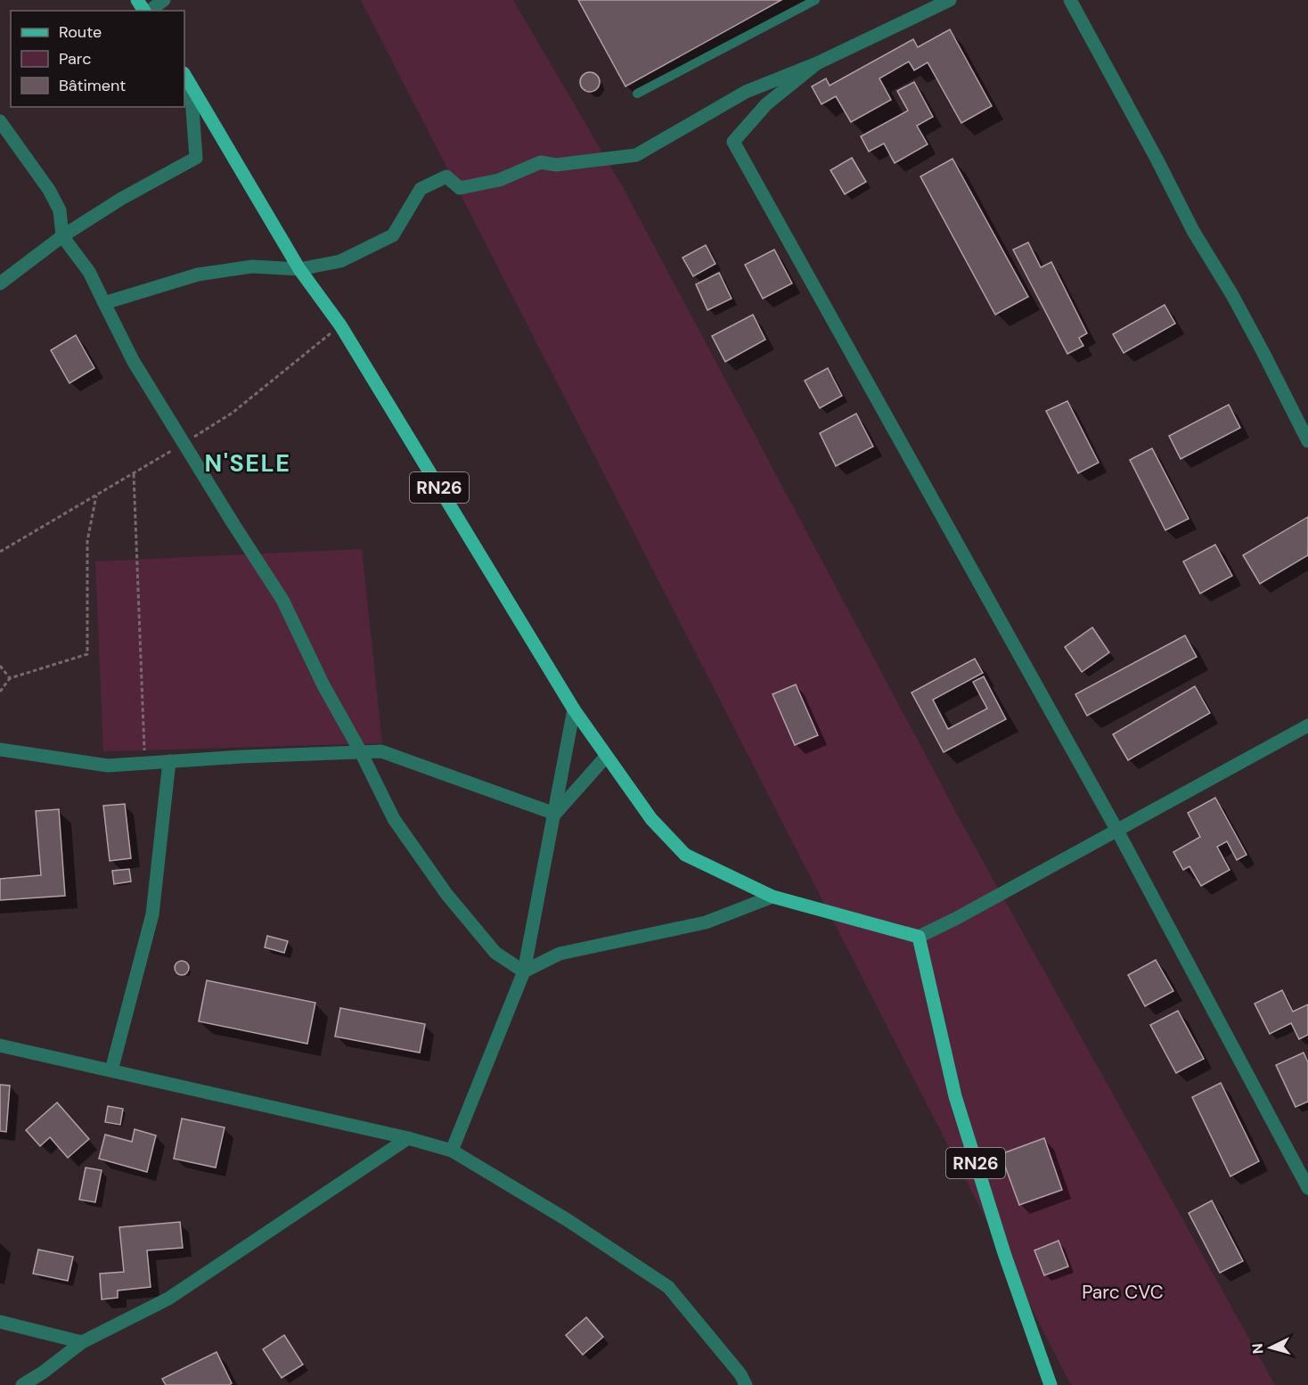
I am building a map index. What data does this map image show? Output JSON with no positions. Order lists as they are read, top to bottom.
{
  "streets": {
    "main road": ["RN26"]
  },
  "districts": ["N'SELE"],
  "parks": ["Parc CVC"],
  "legend": ["Route", "Parc", "Bâtiment"],
  "north": "left"
}
